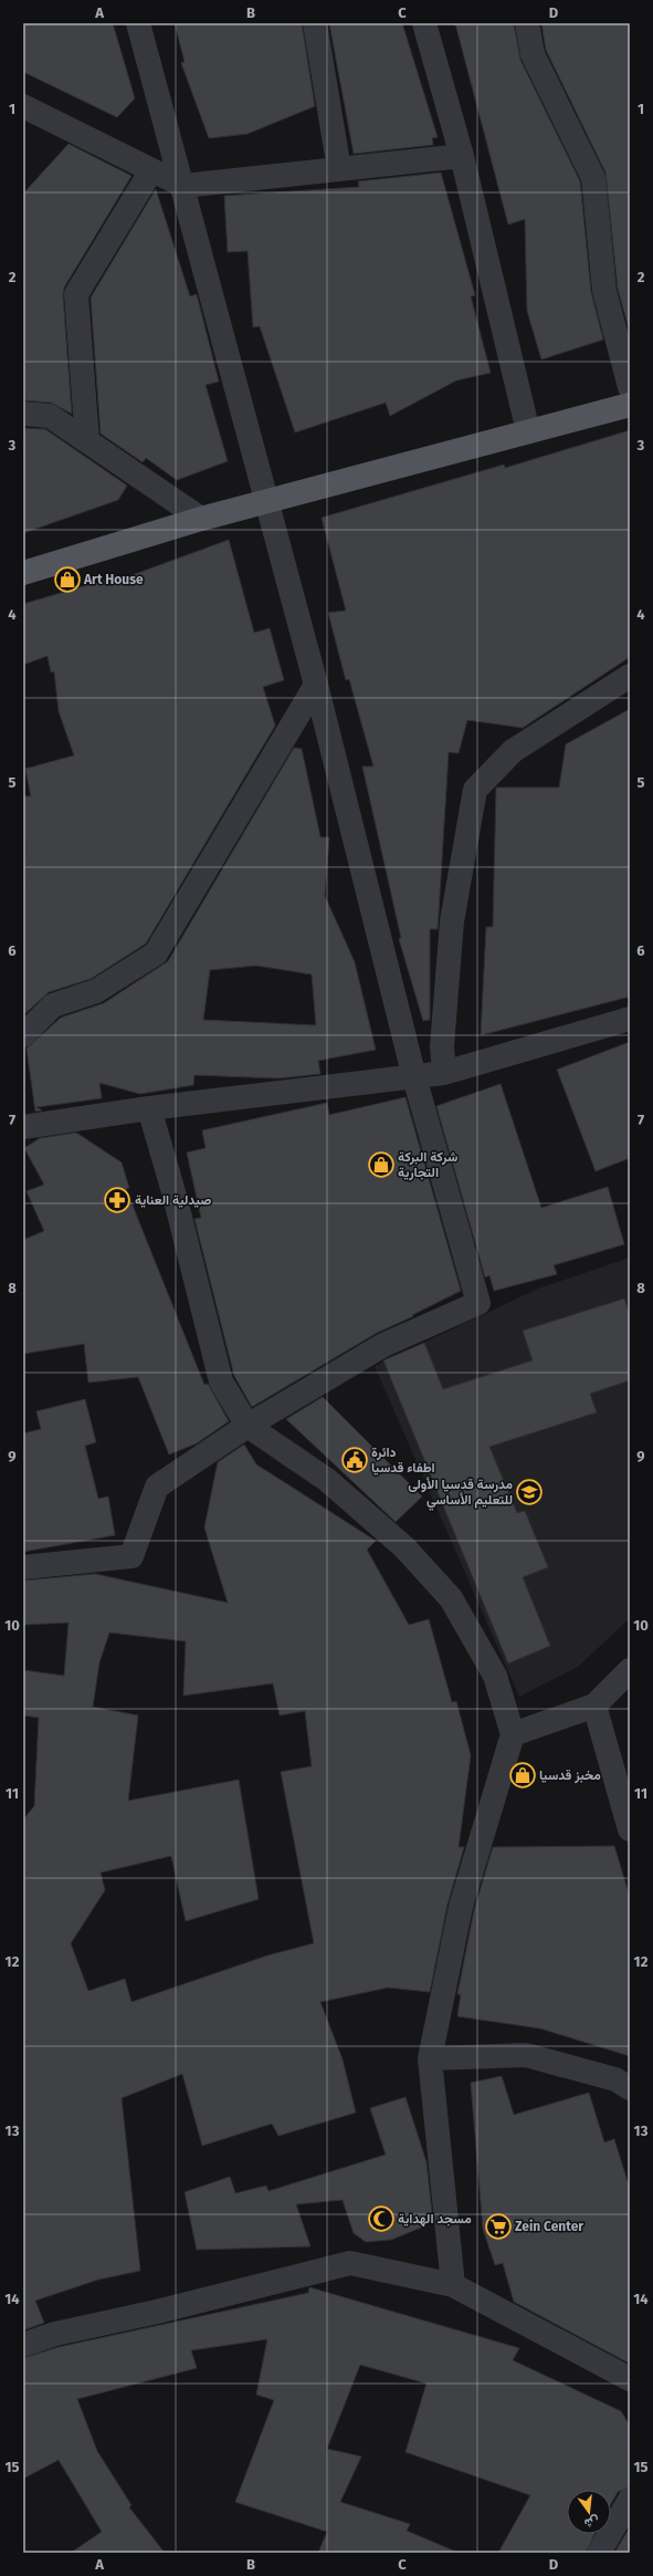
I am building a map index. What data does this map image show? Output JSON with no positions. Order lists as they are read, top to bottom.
{
  "places": {
    "shop": ["Art House", "شركة البركة التجارية", "مخبز قدسيا"],
    "pharmacy": ["صيدلية العناية"],
    "public building": ["دائرة اطفاء قدسيا"],
    "school or university": ["مدرسة قدسيا الأولى للتعليم الأساسي"],
    "mosque": ["مسجد الهداية"],
    "supermarket": ["Zein Center"]
  },
  "north": "bottom",
  "grid": {
    "columns": [
      "A",
      "B",
      "C",
      "D"
    ],
    "rows": [
      "1",
      "2",
      "3",
      "4",
      "5",
      "6",
      "7",
      "8",
      "9",
      "10",
      "11",
      "12",
      "13",
      "14",
      "15"
    ]
  }
}
